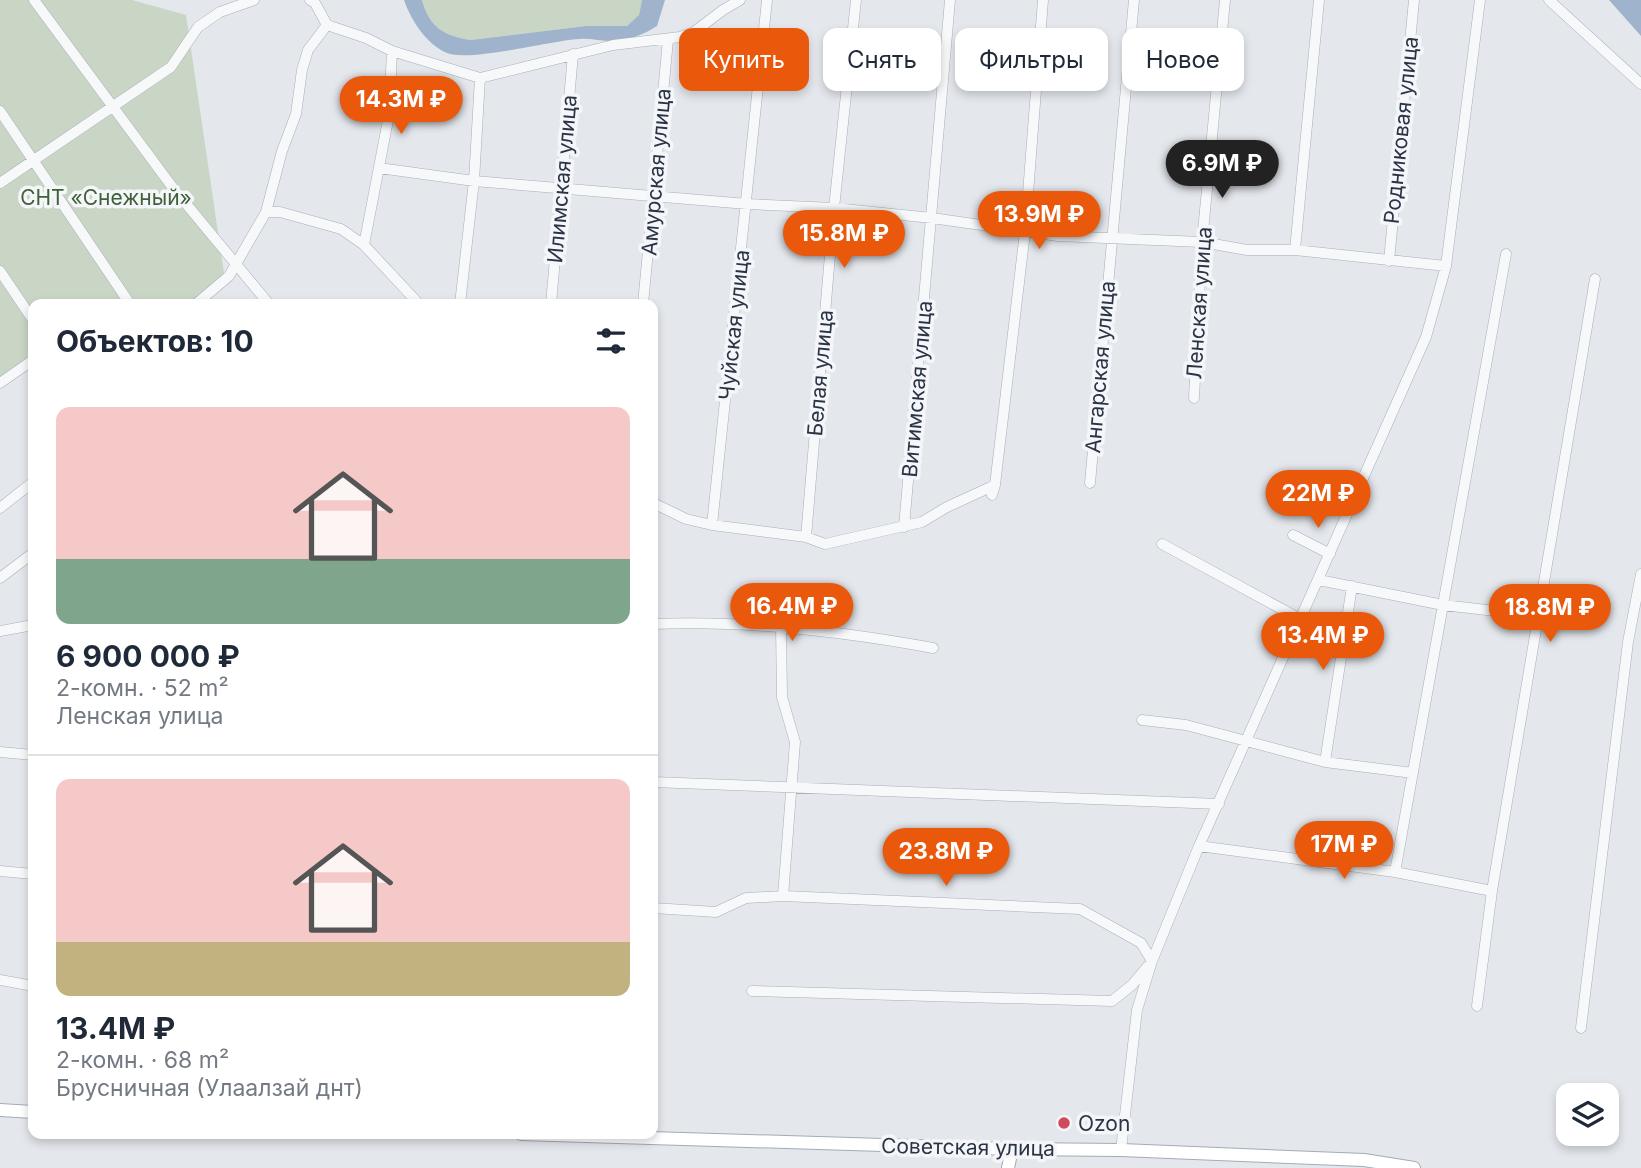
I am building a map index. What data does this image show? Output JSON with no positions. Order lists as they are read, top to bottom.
{
  "streets": {
    "main road": ["Советская улица"],
    "street": [
      "Родниковая улица",
      "Амурская улица",
      "Илимская улица",
      "Ленская улица",
      "Чуйская улица",
      "Ангарская улица",
      "Белая улица",
      "Витимская улица"
    ]
  },
  "parks": ["СНТ «Снежный»"],
  "places": ["Ozon"],
  "page": {
    "chip": [
      "Купить",
      "Снять",
      "Фильтры",
      "Новое"
    ],
    "price": [
      "14.3M ₽",
      "6.9M ₽",
      "13.9M ₽",
      "15.8M ₽",
      "22M ₽",
      "16.4M ₽",
      "18.8M ₽",
      "13.4M ₽",
      "17M ₽",
      "23.8M ₽"
    ],
    "heading": "Объектов: 10",
    "list": [
      {
        "name": "6 900 000 ₽",
        "note": "2-комн. · 52 m² · Ленская улица"
      },
      {
        "name": "13.4M ₽",
        "note": "2-комн. · 68 m² · Брусничная (Улаалзай днт)"
      }
    ]
  }
}
